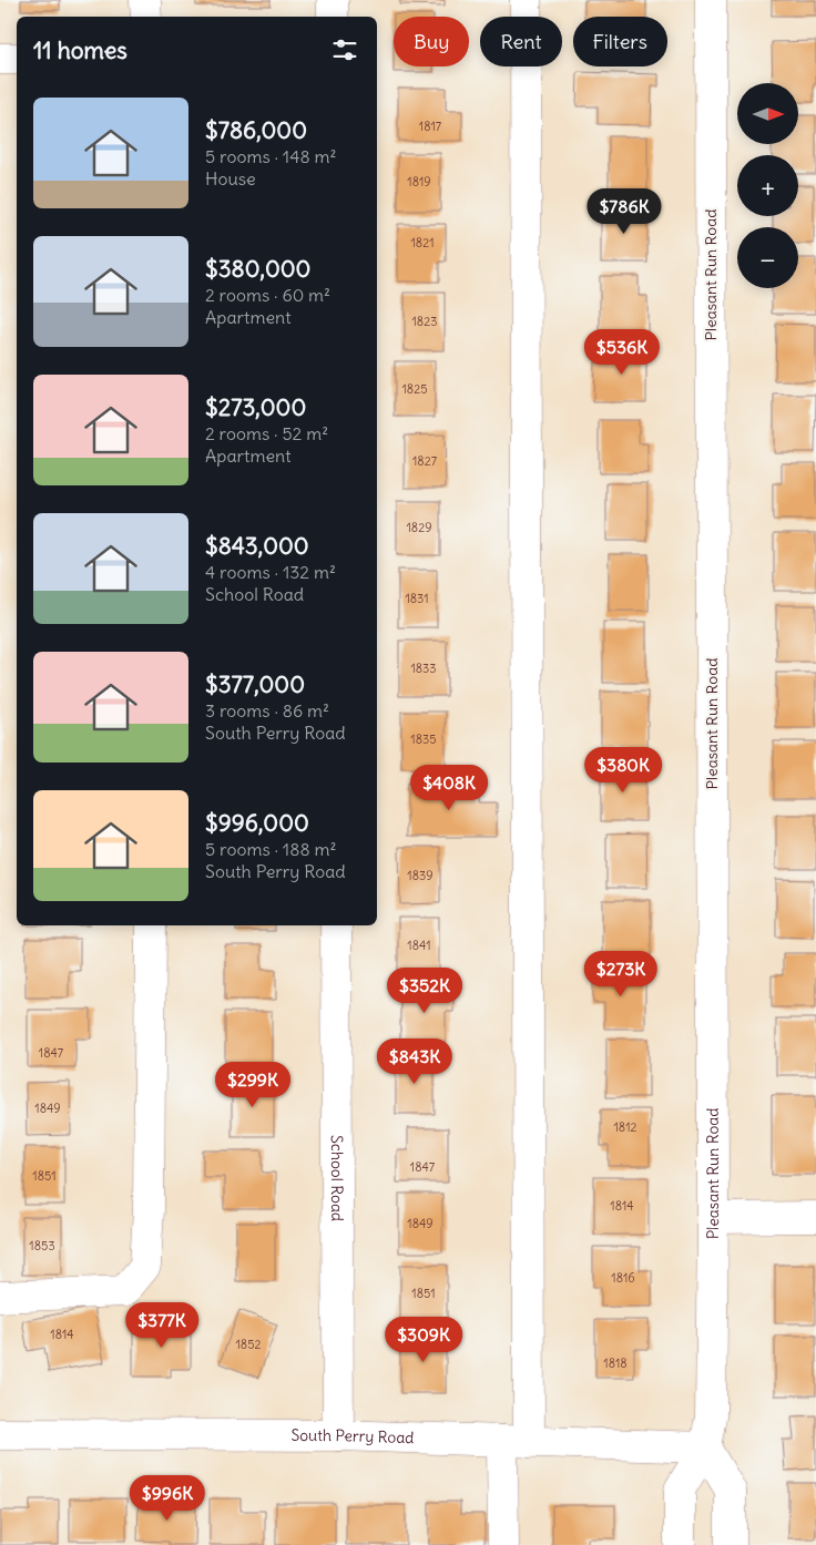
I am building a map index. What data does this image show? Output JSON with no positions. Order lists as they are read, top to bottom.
{
  "streets": {
    "street": ["Pleasant Run Road", "School Road", "South Perry Road"]
  },
  "crossings": [
    ["Pleasant Run Road", "South Perry Road"],
    ["School Road", "South Perry Road"]
  ],
  "house_numbers": [
    "1817",
    "1819",
    "1821",
    "1823",
    "1825",
    "1827",
    "1829",
    "1831",
    "1833",
    "1835",
    "1839",
    "1841",
    "1847",
    "1849",
    "1812",
    "1847",
    "1851",
    "1814",
    "1849",
    "1853",
    "1816",
    "1851",
    "1814",
    "1852",
    "1818"
  ],
  "north": "right",
  "page": {
    "chip": ["Buy", "Rent", "Filters"],
    "heading": "11 homes",
    "map_buttons": ["+", "−"],
    "list": [
      {
        "name": "$786,000",
        "note": "5 rooms · 148 m² · House"
      },
      {
        "name": "$380,000",
        "note": "2 rooms · 60 m² · Apartment"
      },
      {
        "name": "$273,000",
        "note": "2 rooms · 52 m² · Apartment"
      },
      {
        "name": "$843,000",
        "note": "4 rooms · 132 m² · School Road"
      },
      {
        "name": "$377,000",
        "note": "3 rooms · 86 m² · South Perry Road"
      },
      {
        "name": "$996,000",
        "note": "5 rooms · 188 m² · South Perry Road"
      }
    ],
    "price": [
      "$786K",
      "$536K",
      "$380K",
      "$408K",
      "$273K",
      "$352K",
      "$843K",
      "$299K",
      "$377K",
      "$309K",
      "$996K"
    ]
  }
}
